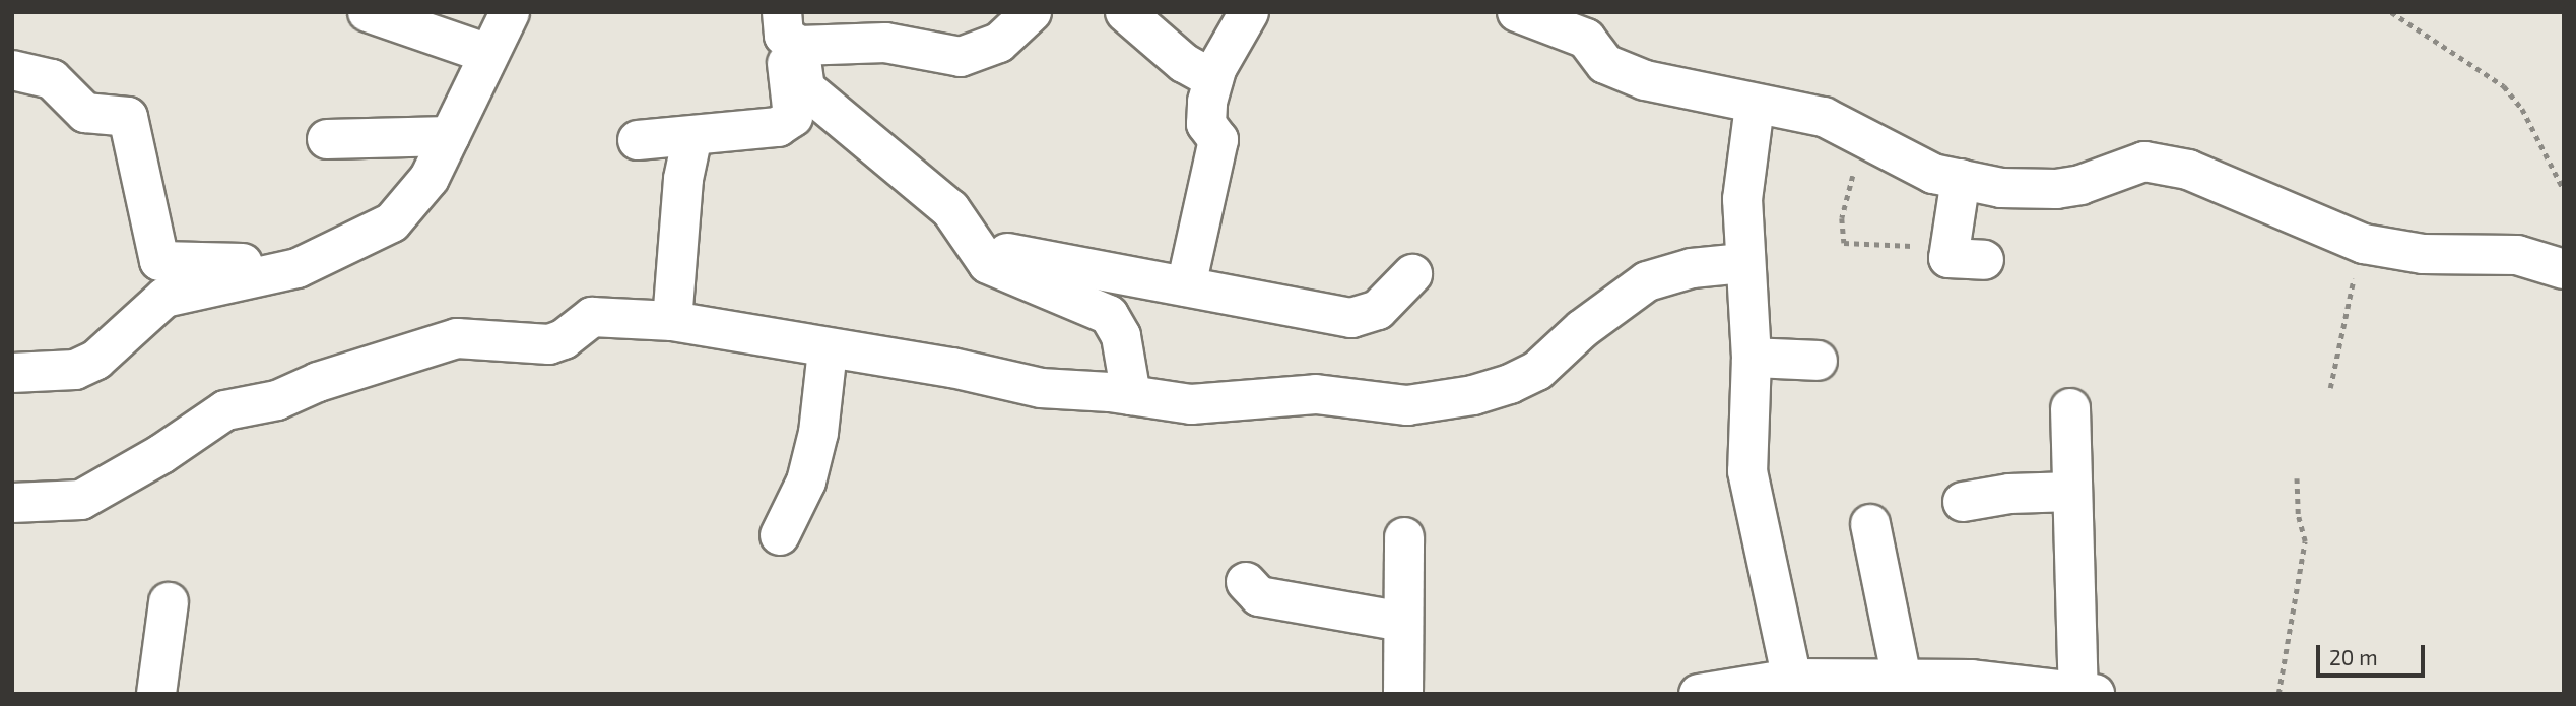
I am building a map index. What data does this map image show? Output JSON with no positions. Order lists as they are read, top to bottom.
{
  "scale_bar": "20 m"
}
